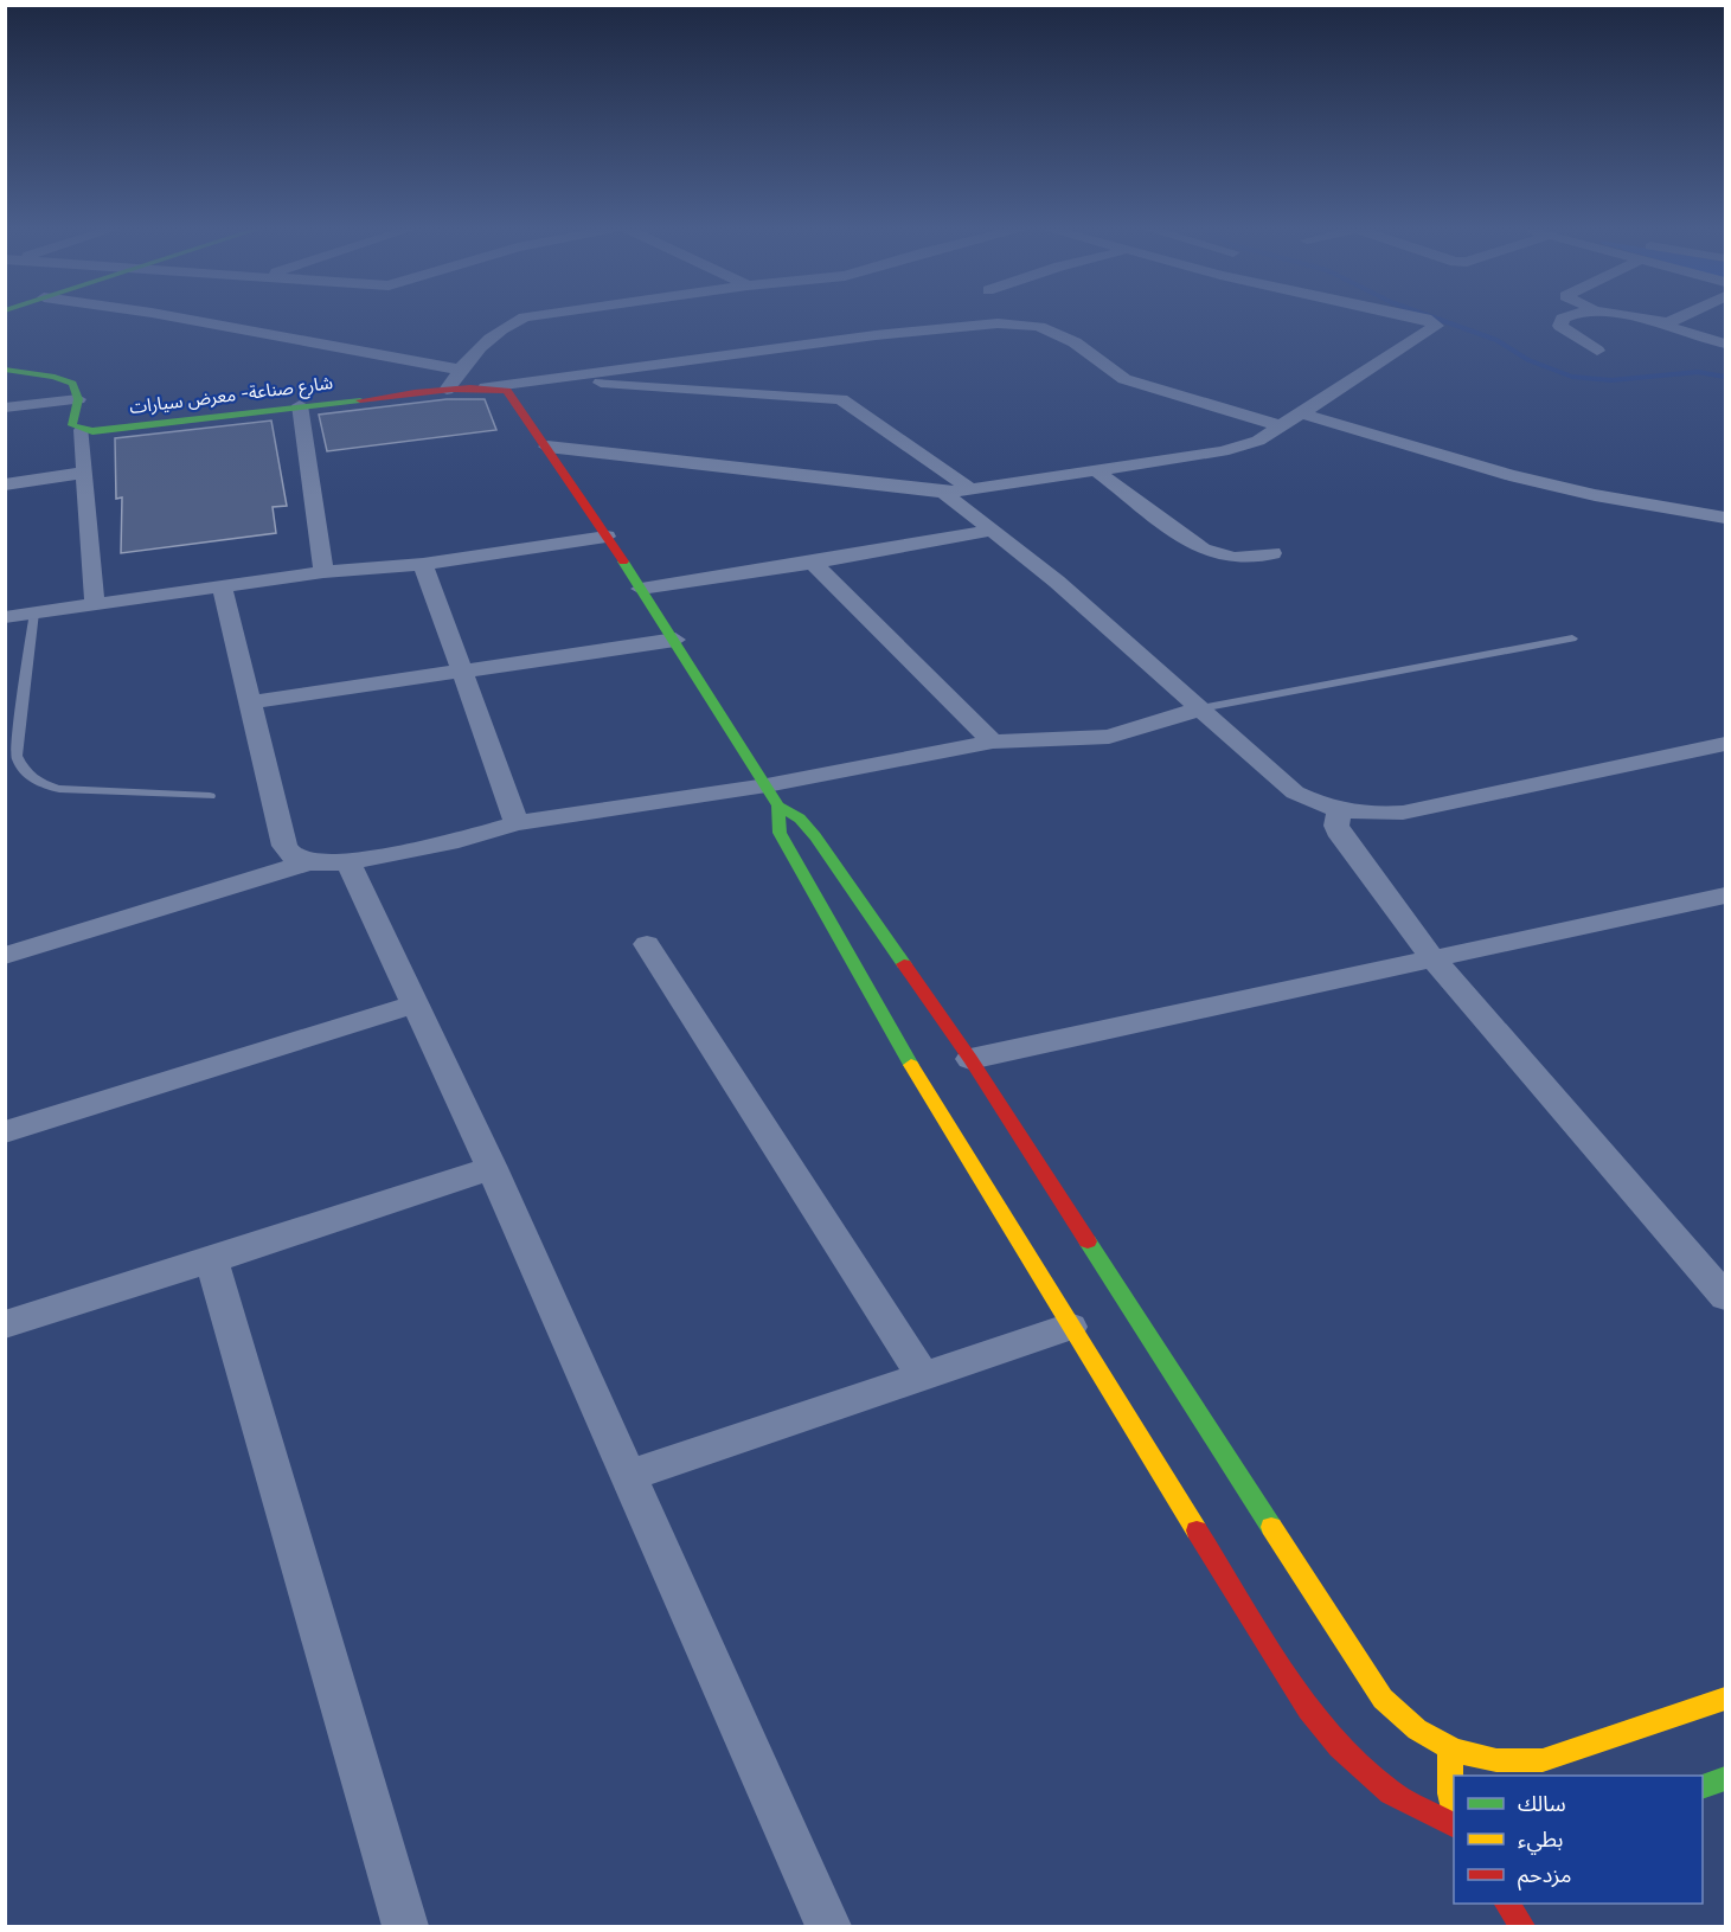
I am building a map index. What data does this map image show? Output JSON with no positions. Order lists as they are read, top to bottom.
{
  "streets": {
    "main road": ["شارع صناعة- معرض سيارات"]
  },
  "legend": ["سالك", "بطيء", "مزدحم"]
}
